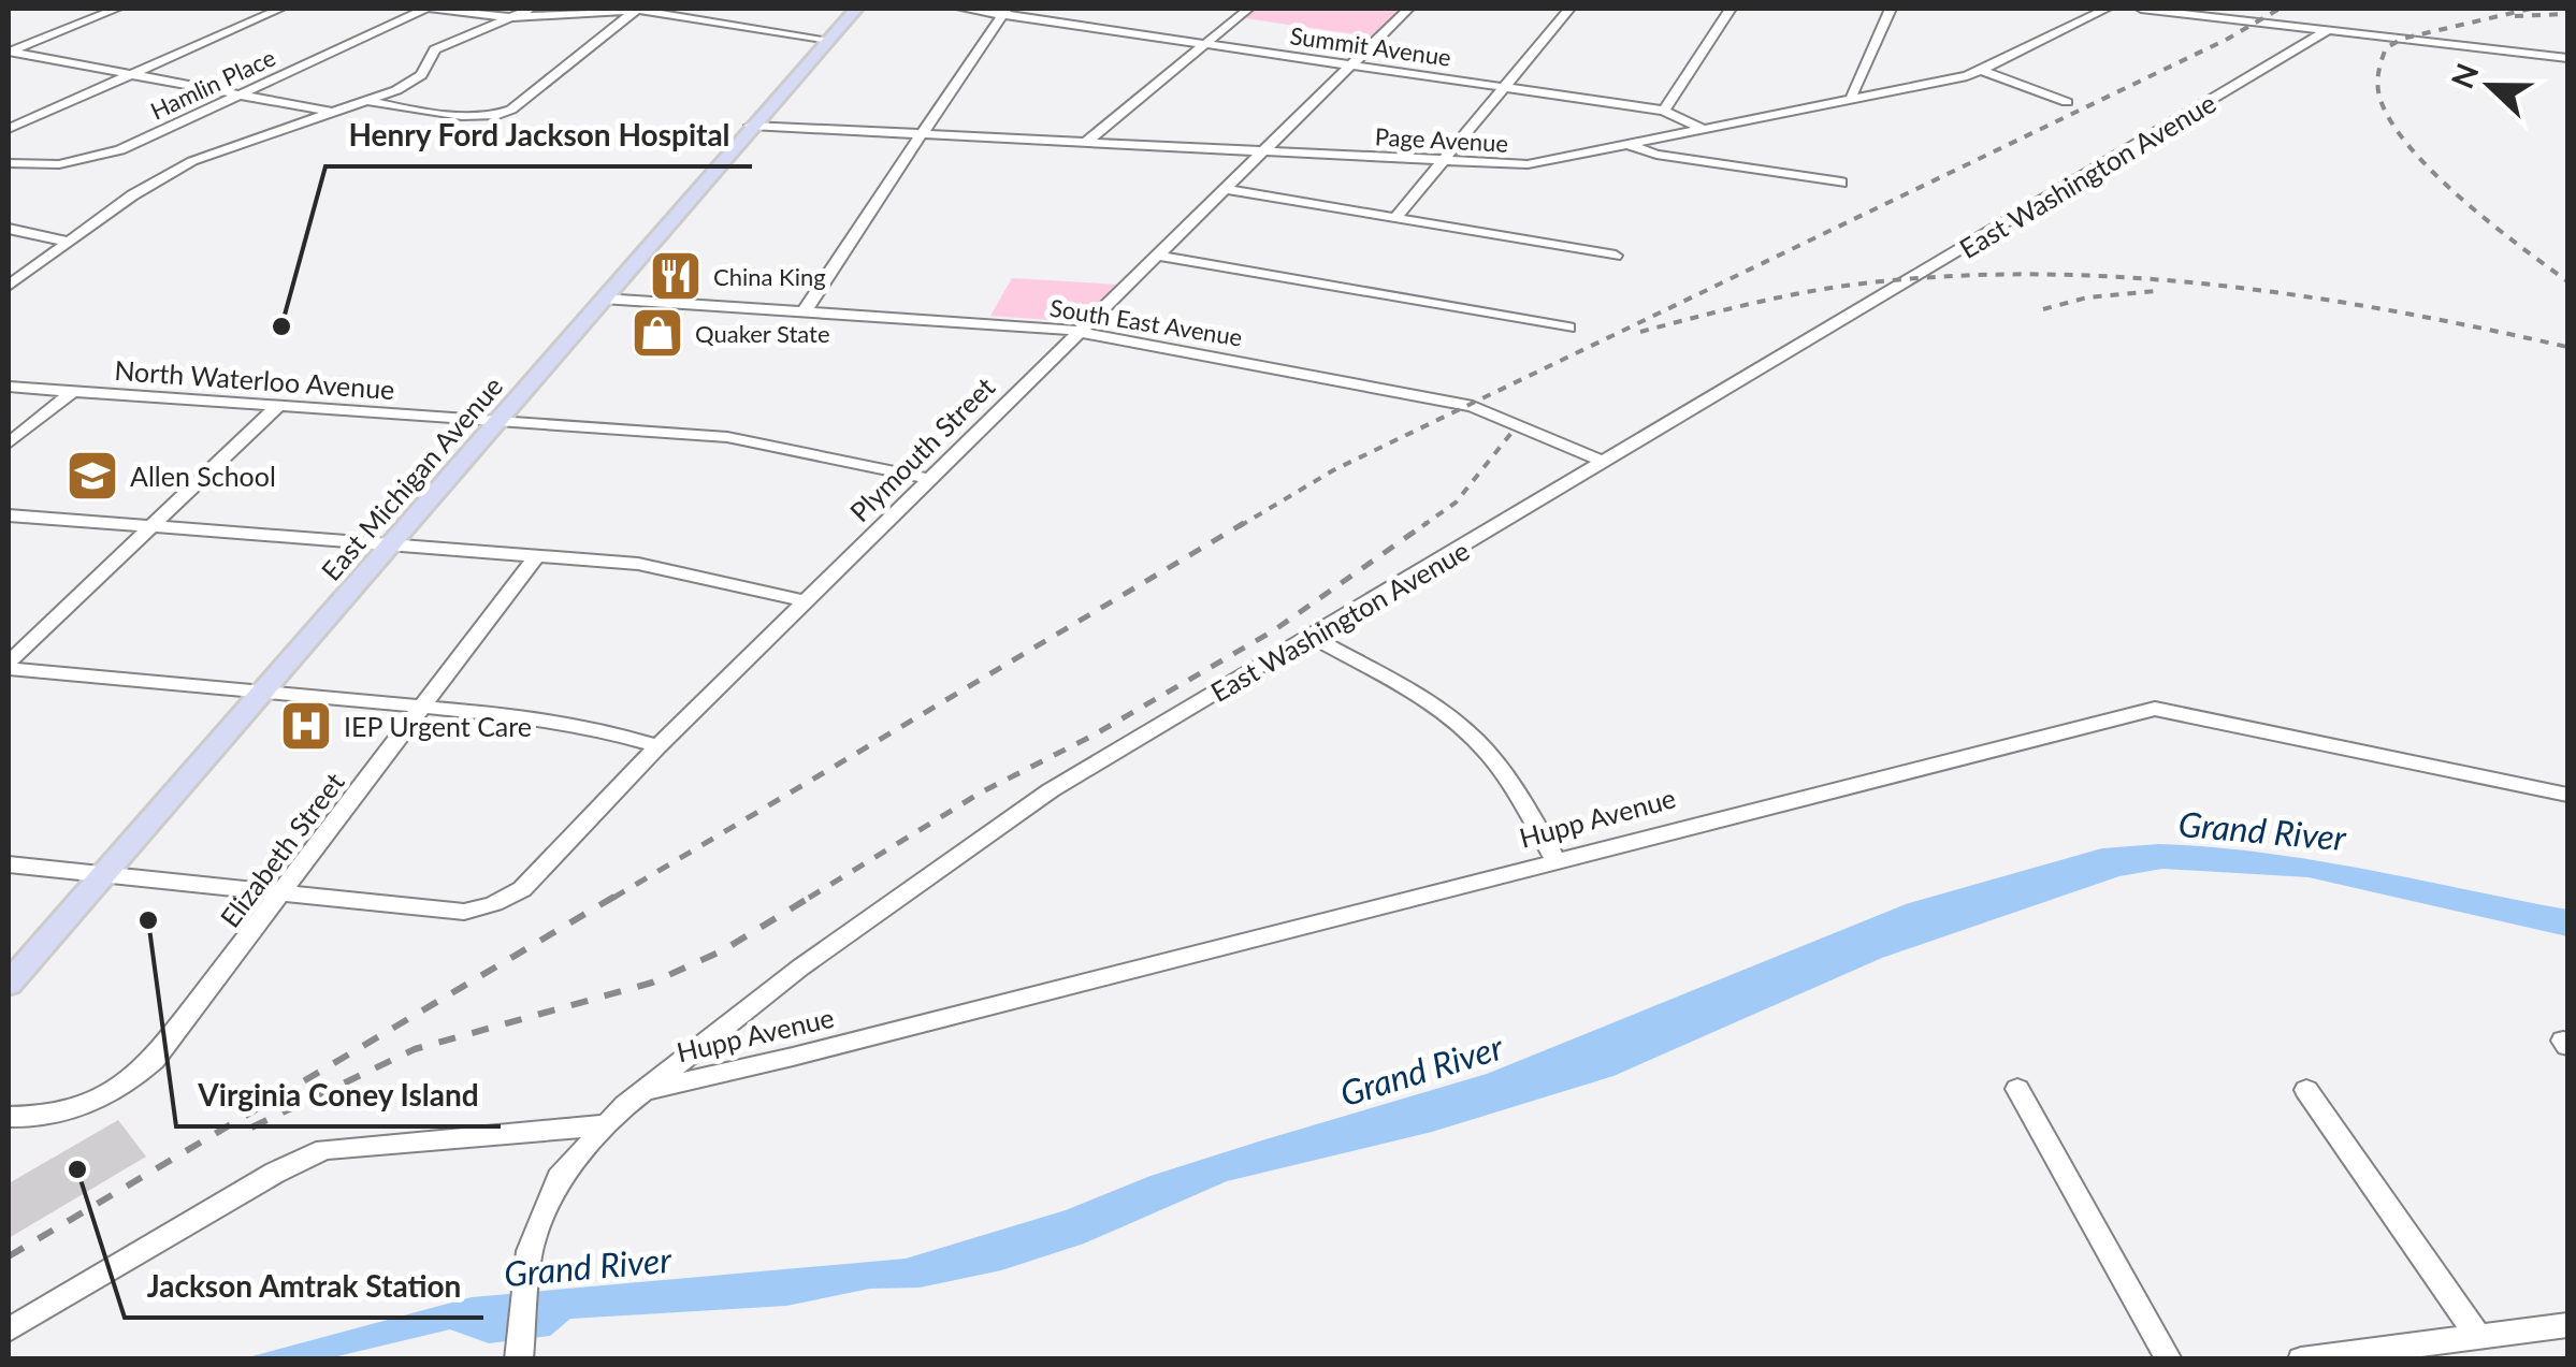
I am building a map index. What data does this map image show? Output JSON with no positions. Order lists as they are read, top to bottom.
{
  "streets": {
    "main road": ["East Michigan Avenue"],
    "street": [
      "Summit Avenue",
      "Hamlin Place",
      "Page Avenue",
      "East Washington Avenue",
      "South East Avenue",
      "North Waterloo Avenue",
      "Plymouth Street",
      "Hupp Avenue",
      "Elizabeth Street"
    ]
  },
  "crossings": [
    ["Summit Avenue", "Page Avenue"],
    ["Summit Avenue", "Plymouth Street"],
    ["Page Avenue", "Plymouth Street"],
    ["Page Avenue", "East Michigan Avenue"],
    ["East Washington Avenue", "South East Avenue"],
    ["East Washington Avenue", "Hupp Avenue"],
    ["South East Avenue", "Plymouth Street"],
    ["South East Avenue", "East Michigan Avenue"],
    ["North Waterloo Avenue", "Plymouth Street"],
    ["North Waterloo Avenue", "East Michigan Avenue"],
    ["Plymouth Street", "Elizabeth Street"]
  ],
  "water": ["Grand River"],
  "places": {
    "restaurant": ["China King"],
    "other": ["Henry Ford Jackson Hospital", "Virginia Coney Island", "Jackson Amtrak Station"],
    "shop": ["Quaker State"],
    "school or university": ["Allen School"],
    "hospital": ["IEP Urgent Care"]
  },
  "north": "left"
}
